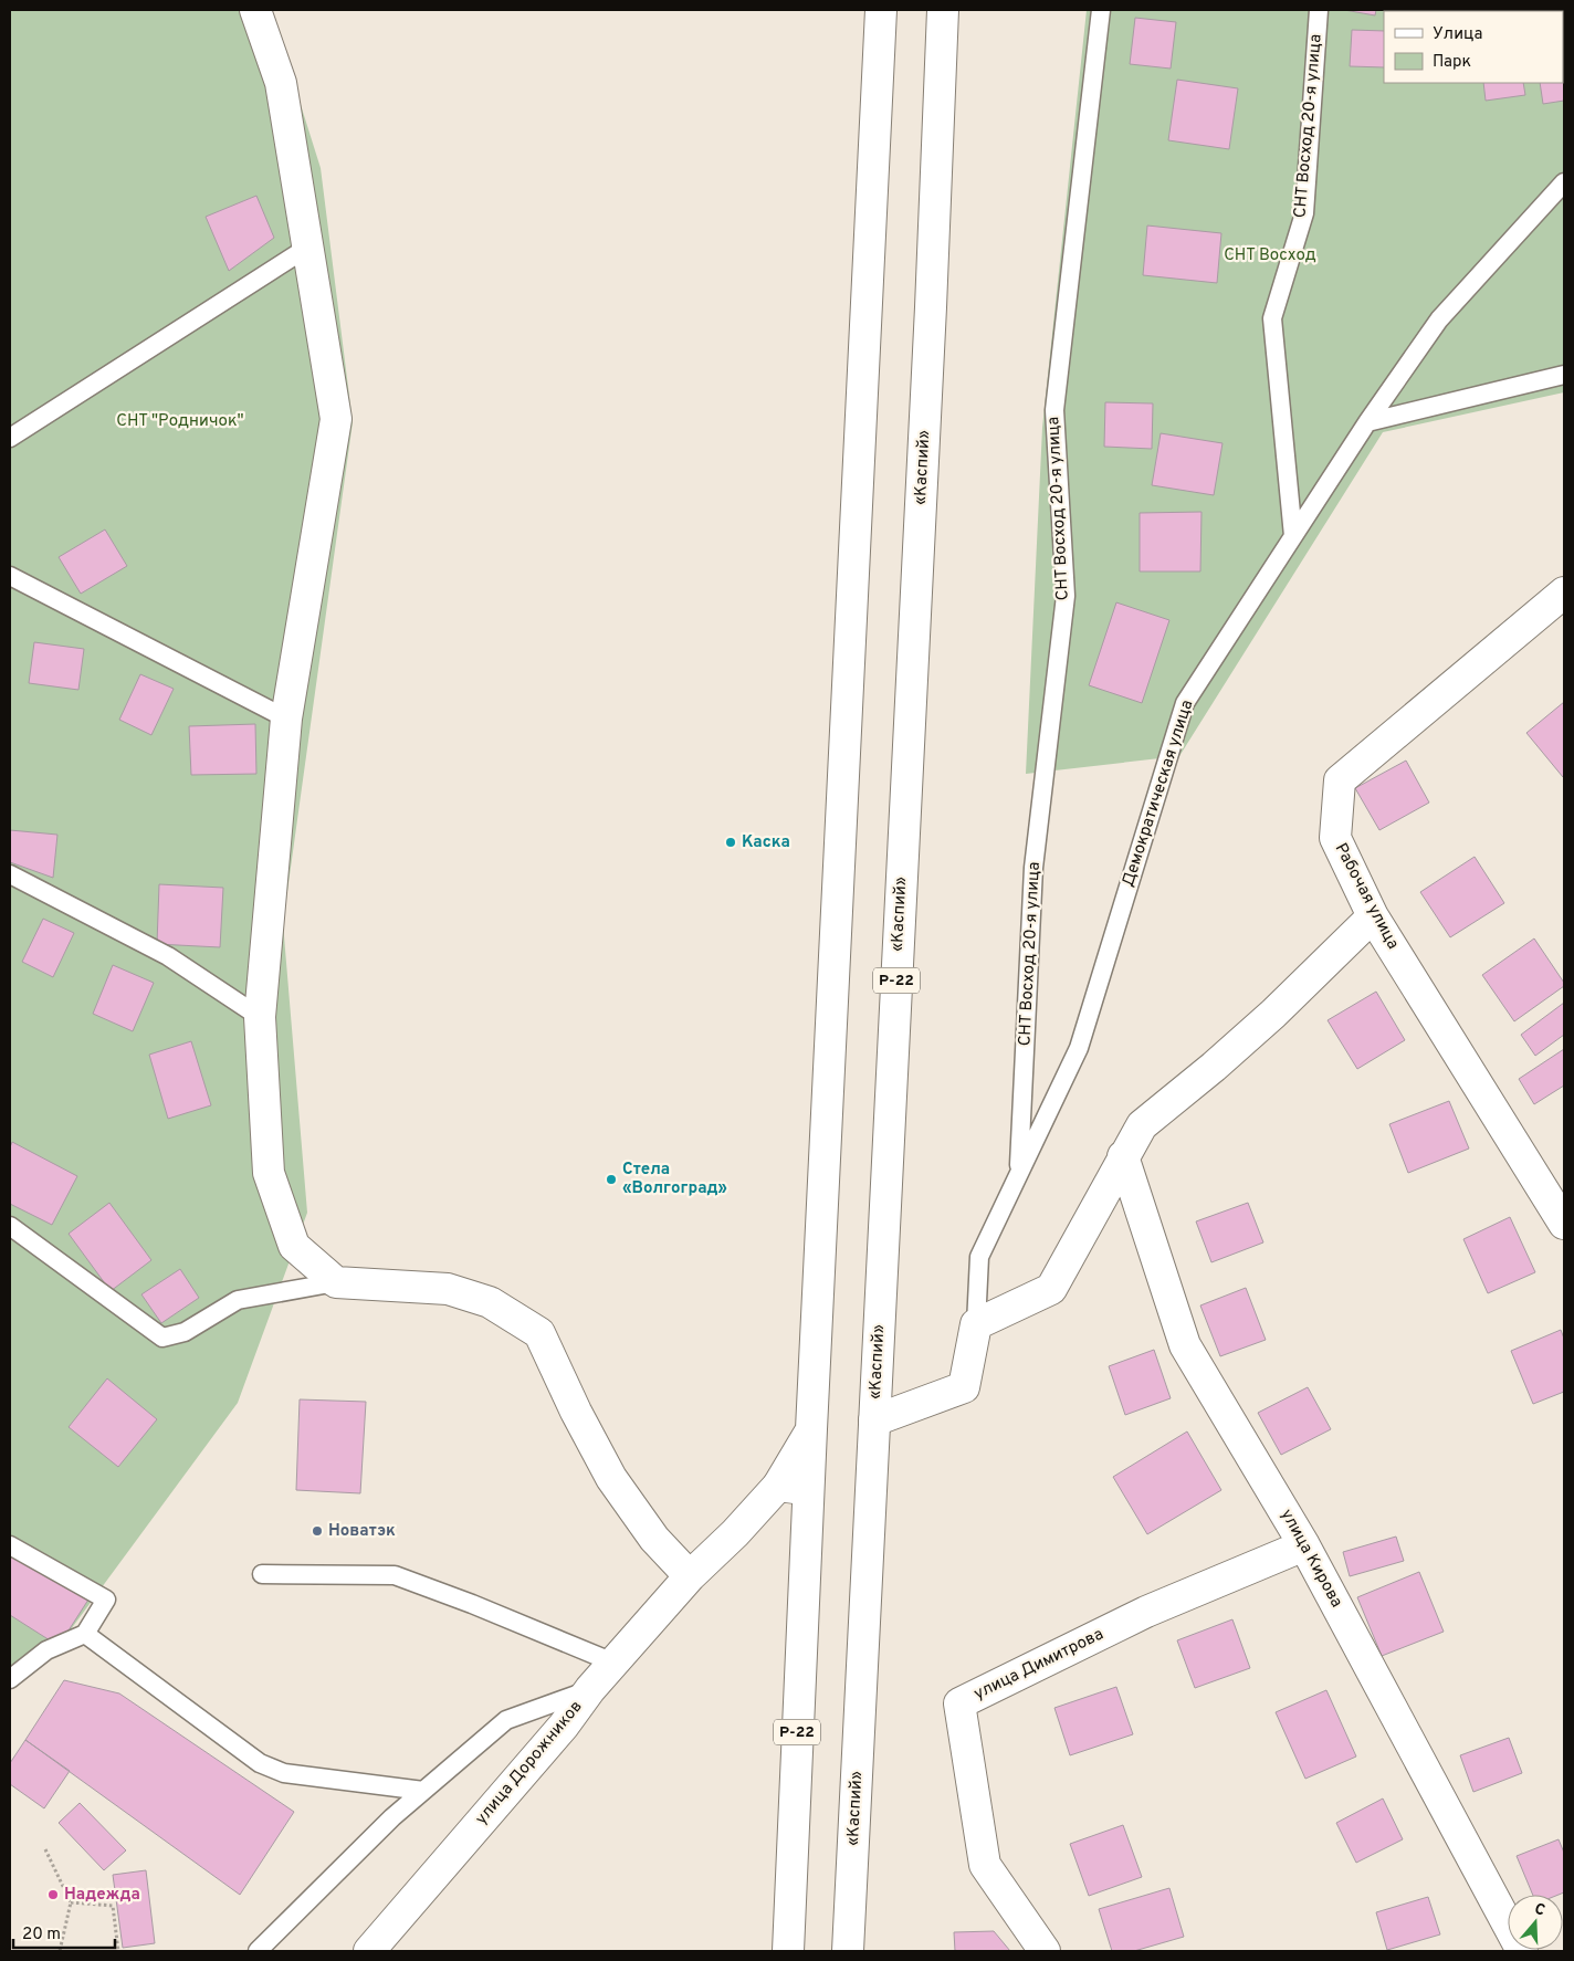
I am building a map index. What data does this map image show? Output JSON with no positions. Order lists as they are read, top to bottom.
{
  "streets": {
    "main road": [
      "«Каспий»",
      "Рабочая улица",
      "Р-22",
      "улица Кирова",
      "улица Димитрова",
      "улица Дорожников"
    ],
    "lane": ["СНТ Восход 20-я улица", "Демократическая улица"]
  },
  "crossings": [
    ["СНТ Восход 20-я улица", "Демократическая улица"],
    ["Р-22", "улица Дорожников"],
    ["улица Кирова", "улица Димитрова"]
  ],
  "parks": ["СНТ Восход", "СНТ \"Родничок\""],
  "places": [
    "Каска",
    "Стела «Волгоград»",
    "Новатэк",
    "Надежда"
  ],
  "legend": ["Улица", "Парк"],
  "scale_bar": "20 m",
  "north": "top"
}
